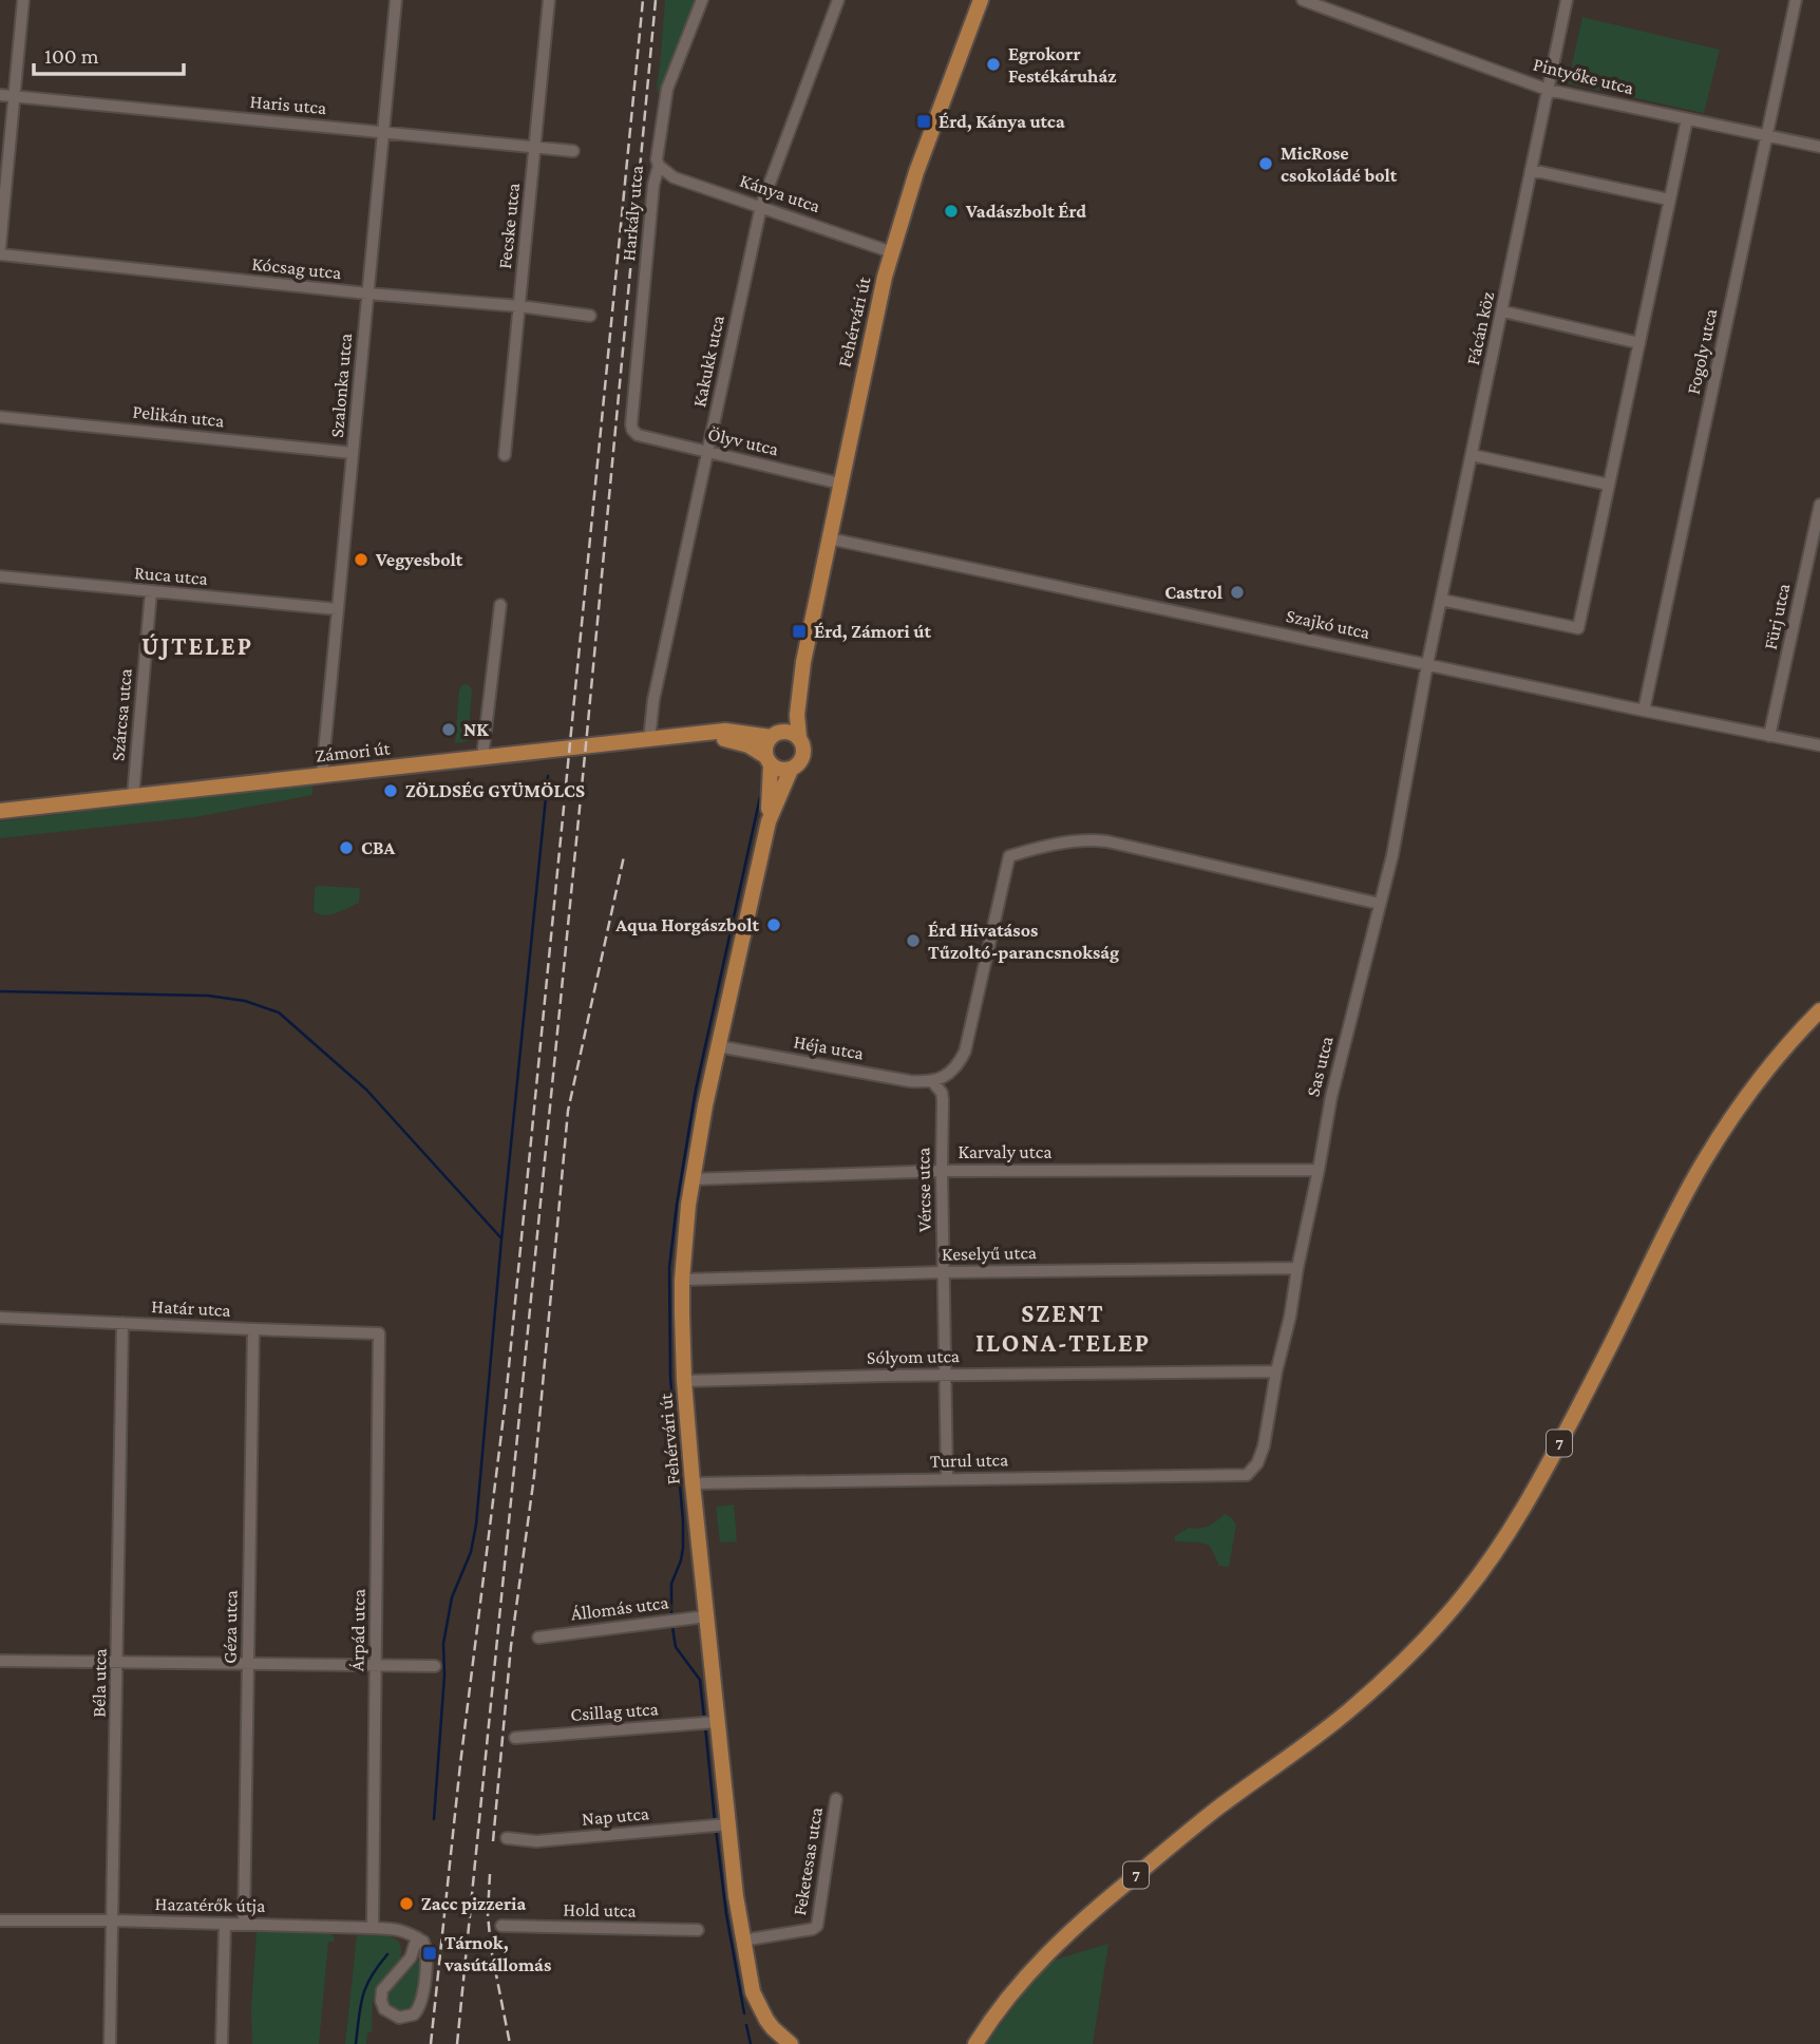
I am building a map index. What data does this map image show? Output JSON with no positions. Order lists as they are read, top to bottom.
{
  "streets": {
    "main road": ["Fehérvári út", "Zámori út", "7"],
    "street": [
      "Pintyőke utca",
      "Haris utca",
      "Kánya utca",
      "Harkály utca",
      "Fecske utca",
      "Kócsag utca",
      "Fácán köz",
      "Fogoly utca",
      "Kakukk utca",
      "Szalonka utca",
      "Pelikán utca",
      "Ölyv utca",
      "Ruca utca",
      "Fürj utca",
      "Szajkó utca",
      "Szárcsa utca",
      "Héja utca",
      "Sas utca",
      "Karvaly utca",
      "Vércse utca",
      "Keselyű utca",
      "Határ utca",
      "Sólyom utca",
      "Turul utca",
      "Állomás utca",
      "Géza utca",
      "Árpád utca",
      "Béla utca",
      "Csillag utca",
      "Nap utca",
      "Feketesas utca",
      "Hazatérők útja",
      "Hold utca"
    ]
  },
  "crossings": [
    ["Pintyőke utca", "Fácán köz"],
    ["Pintyőke utca", "Fogoly utca"],
    ["Haris utca", "Fecske utca"],
    ["Haris utca", "Szalonka utca"],
    ["Kánya utca", "Harkály utca"],
    ["Kánya utca", "Fehérvári út"],
    ["Kánya utca", "Kakukk utca"],
    ["Harkály utca", "Ölyv utca"],
    ["Fecske utca", "Kócsag utca"],
    ["Kócsag utca", "Szalonka utca"],
    ["Fehérvári út", "Ölyv utca"],
    ["Fehérvári út", "Szajkó utca"],
    ["Fehérvári út", "Zámori út"],
    ["Fehérvári út", "Héja utca"],
    ["Fehérvári út", "Karvaly utca"],
    ["Fehérvári út", "Keselyű utca"],
    ["Fehérvári út", "Sólyom utca"],
    ["Fehérvári út", "Turul utca"],
    ["Fehérvári út", "Állomás utca"],
    ["Fehérvári út", "Csillag utca"],
    ["Fehérvári út", "Nap utca"],
    ["Fehérvári út", "Feketesas utca"],
    ["Fácán köz", "Szajkó utca"],
    ["Fácán köz", "Sas utca"],
    ["Fogoly utca", "Szajkó utca"],
    ["Kakukk utca", "Ölyv utca"],
    ["Kakukk utca", "Zámori út"],
    ["Szalonka utca", "Pelikán utca"],
    ["Szalonka utca", "Ruca utca"],
    ["Szalonka utca", "Zámori út"],
    ["Ruca utca", "Szárcsa utca"],
    ["Fürj utca", "Szajkó utca"],
    ["Szajkó utca", "Sas utca"],
    ["Szárcsa utca", "Zámori út"],
    ["Héja utca", "Vércse utca"],
    ["Sas utca", "Karvaly utca"],
    ["Sas utca", "Keselyű utca"],
    ["Sas utca", "Sólyom utca"],
    ["Sas utca", "Turul utca"],
    ["Karvaly utca", "Vércse utca"],
    ["Vércse utca", "Keselyű utca"],
    ["Vércse utca", "Sólyom utca"],
    ["Vércse utca", "Turul utca"],
    ["Határ utca", "Géza utca"],
    ["Határ utca", "Árpád utca"],
    ["Határ utca", "Béla utca"],
    ["Géza utca", "Hazatérők útja"],
    ["Árpád utca", "Hazatérők útja"],
    ["Béla utca", "Hazatérők útja"]
  ],
  "districts": ["ÚJTELEP", "SZENT ILONA-TELEP"],
  "places": {
    "other": [
      "Egrokorr Festékáruház",
      "MicRose csokoládé bolt",
      "Vadászbolt Érd",
      "Vegyesbolt",
      "Castrol",
      "NK",
      "ZÖLDSÉG GYÜMÖLCS",
      "CBA",
      "Aqua Horgászbolt",
      "Érd Hivatásos Tűzoltó-parancsnokság",
      "Zacc pizzeria"
    ],
    "transit": ["Érd, Kánya utca", "Érd, Zámori út", "Tárnok, vasútállomás"]
  },
  "scale_bar": "100 m"
}
